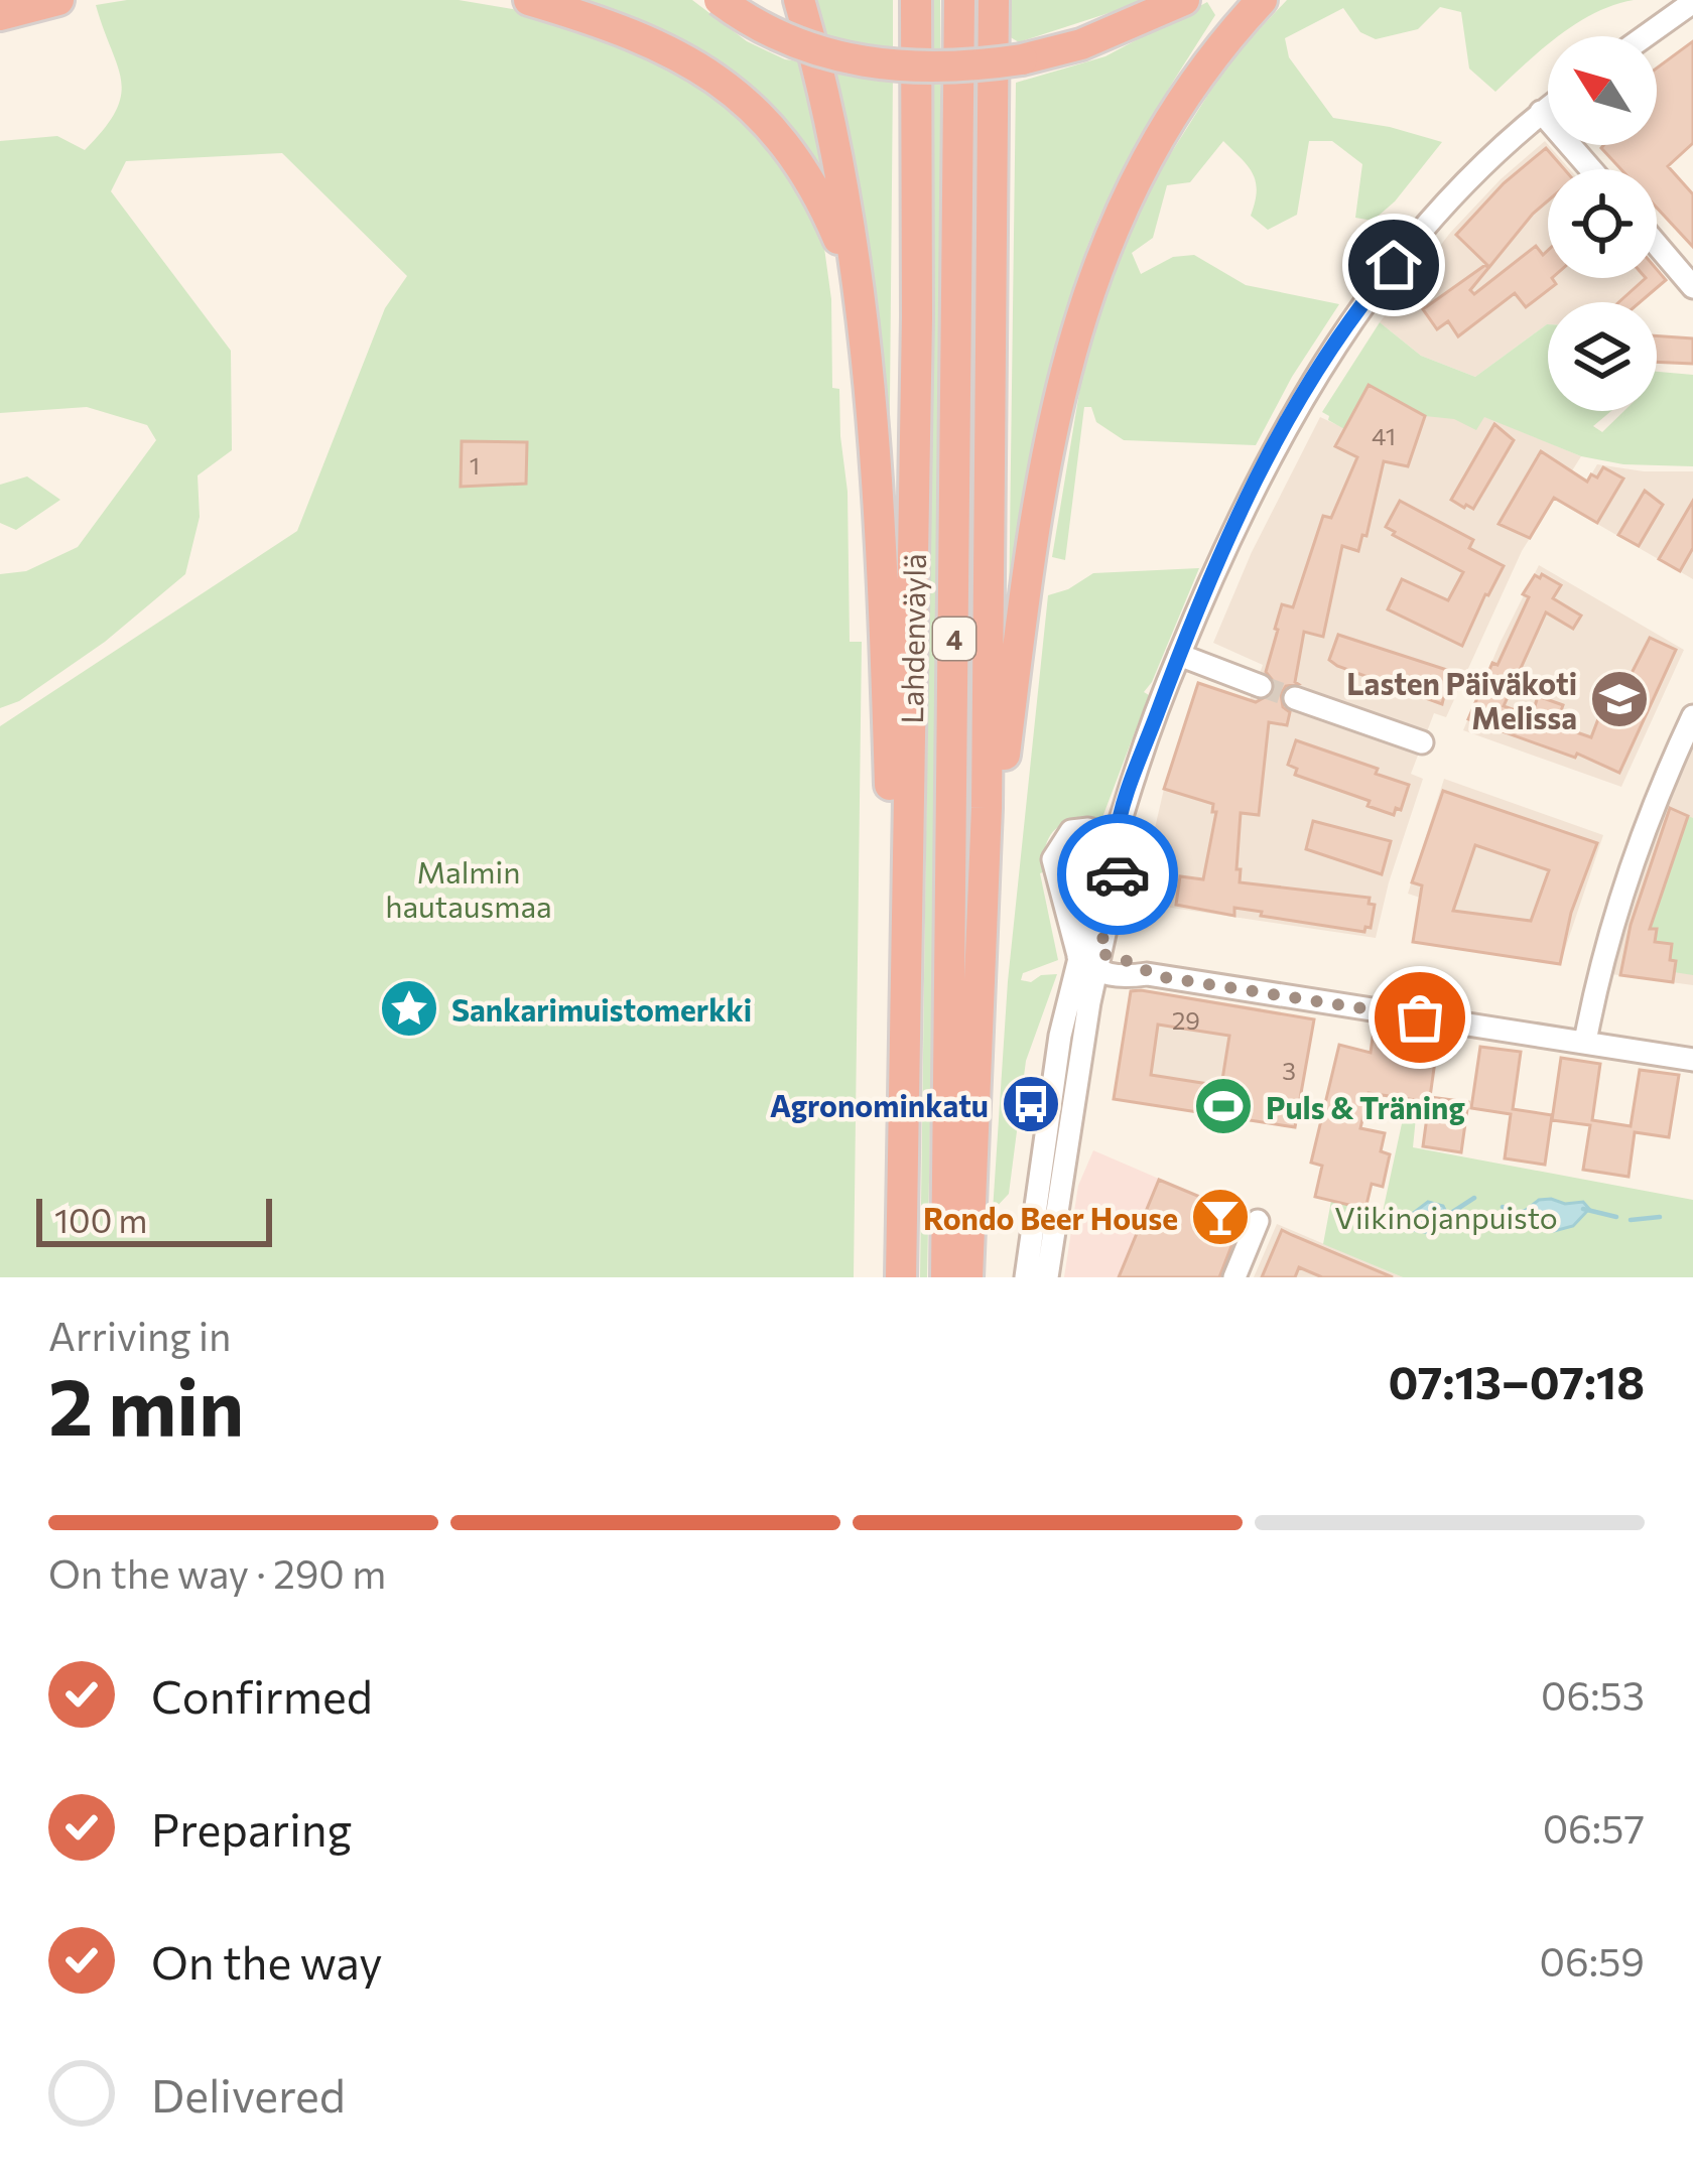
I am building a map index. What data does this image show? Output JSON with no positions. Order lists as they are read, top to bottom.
{
  "streets": {
    "highway": ["Lahdenväylä", "4"]
  },
  "parks": ["Malmin hautausmaa", "Viikinojanpuisto"],
  "places": {
    "school or university": ["Lasten Päiväkoti Melissa"],
    "place": ["Sankarimuistomerkki"],
    "bus stop": ["Agronominkatu"],
    "sports": ["Puls & Träning"],
    "bar": ["Rondo Beer House"]
  },
  "house_numbers": [
    "41",
    "1",
    "29",
    "3"
  ],
  "scale_bar": "100 m",
  "north": "top left",
  "page": {
    "scale": "100 m",
    "heading": ["2 min", "Arriving in", "07:13–07:18"],
    "bar": "On the way · 290 m",
    "list": [
      ["Confirmed", "06:53"],
      ["Preparing", "06:57"],
      ["On the way", "06:59"],
      "Delivered"
    ]
  }
}
